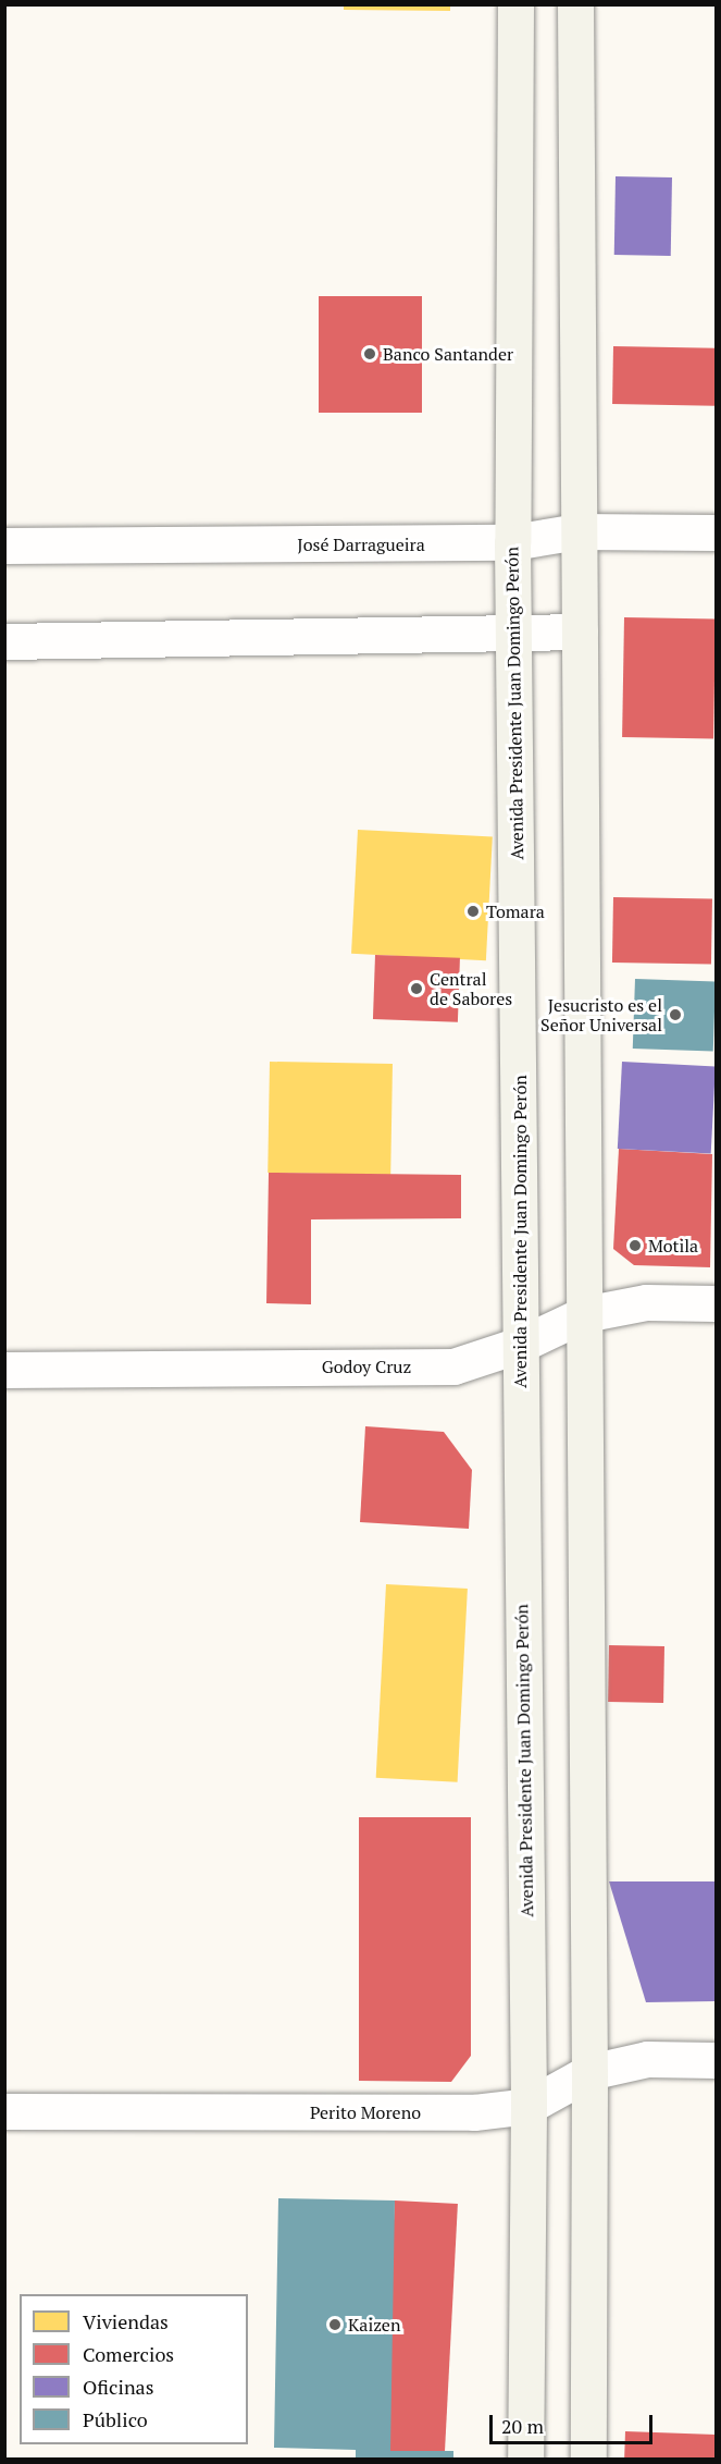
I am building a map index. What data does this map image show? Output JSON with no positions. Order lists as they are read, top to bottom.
{
  "streets": {
    "main road": ["Avenida Presidente Juan Domingo Perón"],
    "street": ["José Darragueira", "Godoy Cruz", "Perito Moreno"]
  },
  "crossings": [
    ["José Darragueira", "Avenida Presidente Juan Domingo Perón"],
    ["Avenida Presidente Juan Domingo Perón", "Godoy Cruz"],
    ["Avenida Presidente Juan Domingo Perón", "Perito Moreno"]
  ],
  "places": [
    "Banco Santander",
    "Tomara",
    "Central de Sabores",
    "Jesucristo es el Señor Universal",
    "Motila",
    "Kaizen"
  ],
  "legend": [
    "Viviendas",
    "Comercios",
    "Oficinas",
    "Público"
  ],
  "scale_bar": "20 m"
}
